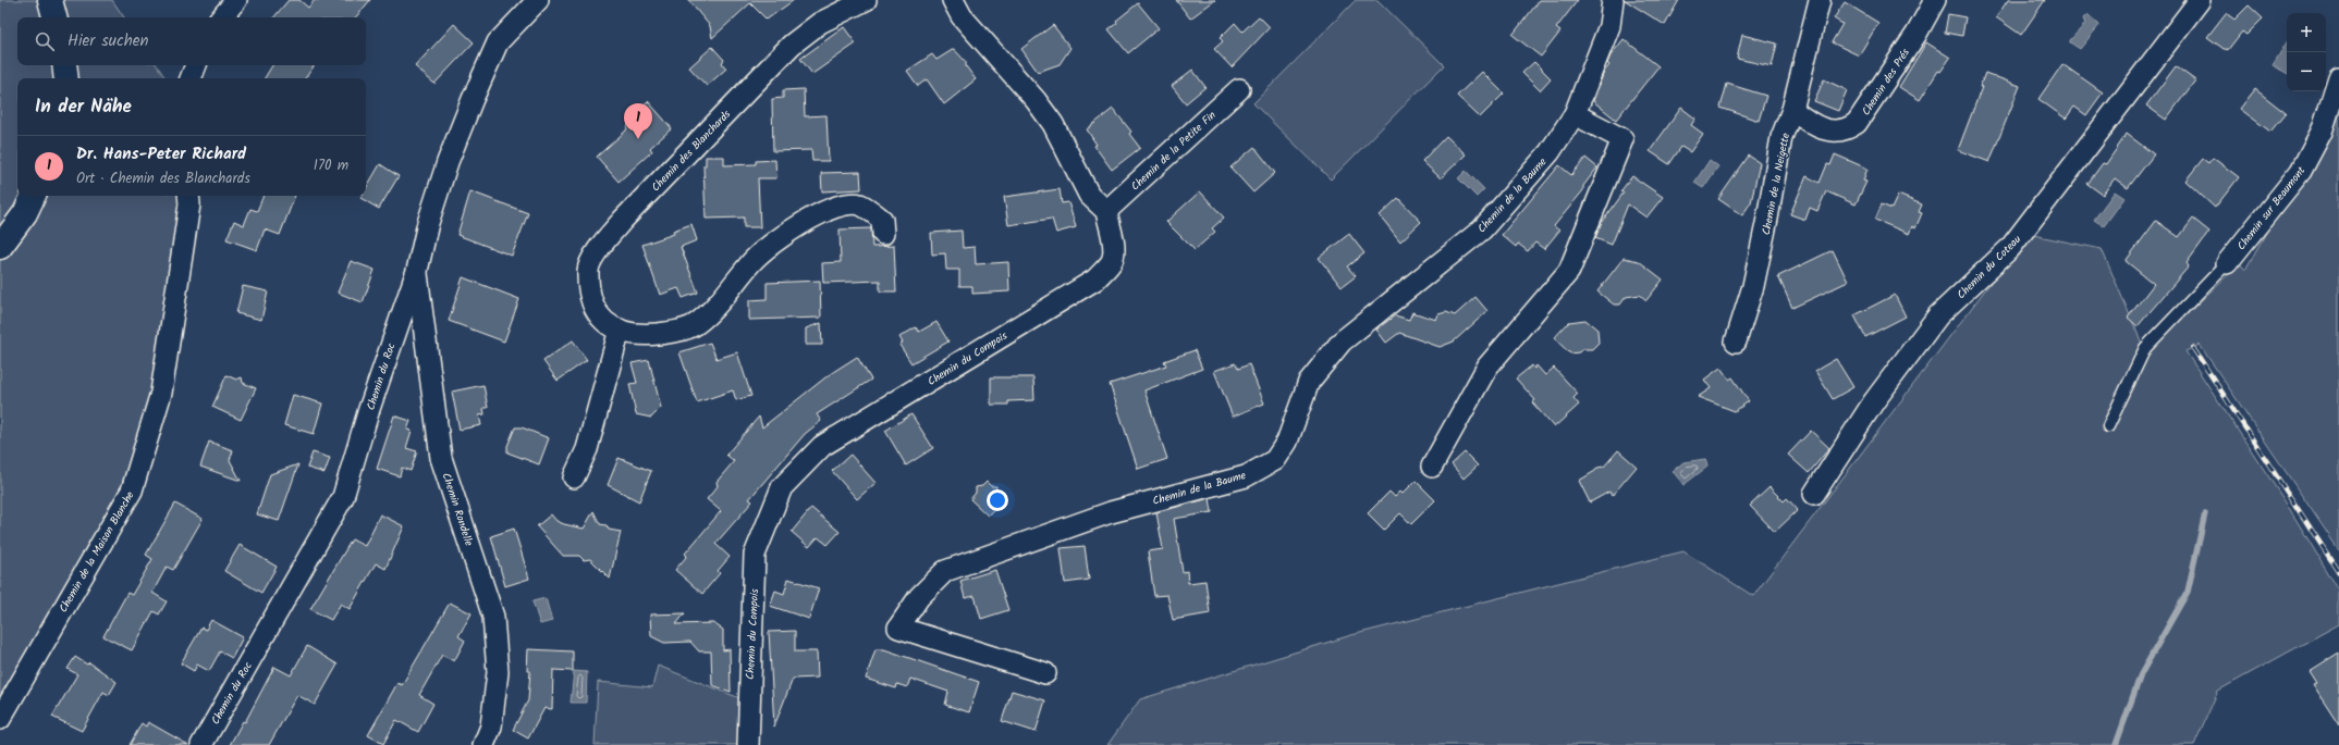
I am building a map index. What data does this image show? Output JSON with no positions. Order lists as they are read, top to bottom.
{
  "streets": {
    "street": [
      "Chemin des Prés",
      "Chemin des Blanchards",
      "Chemin de la Petite Fin",
      "Chemin de la Neigette",
      "Chemin de la Baume",
      "Chemin sur Beaumont",
      "Chemin du Coteau",
      "Chemin du Compois",
      "Chemin du Roc",
      "Chemin Rondelle",
      "Chemin de la Maison Blanche"
    ]
  },
  "crossings": [
    ["Chemin des Prés", "Chemin de la Neigette"],
    ["Chemin de la Petite Fin", "Chemin du Compois"],
    ["Chemin du Roc", "Chemin Rondelle"]
  ],
  "page": {
    "map_buttons": ["+", "−"],
    "search": "Hier suchen",
    "heading": "In der Nähe",
    "pins": "1",
    "list": [
      {
        "mark": "1",
        "name": "Dr. Hans-Peter Richard",
        "note": "Ort · Chemin des Blanchards",
        "value": "170 m"
      }
    ]
  }
}
